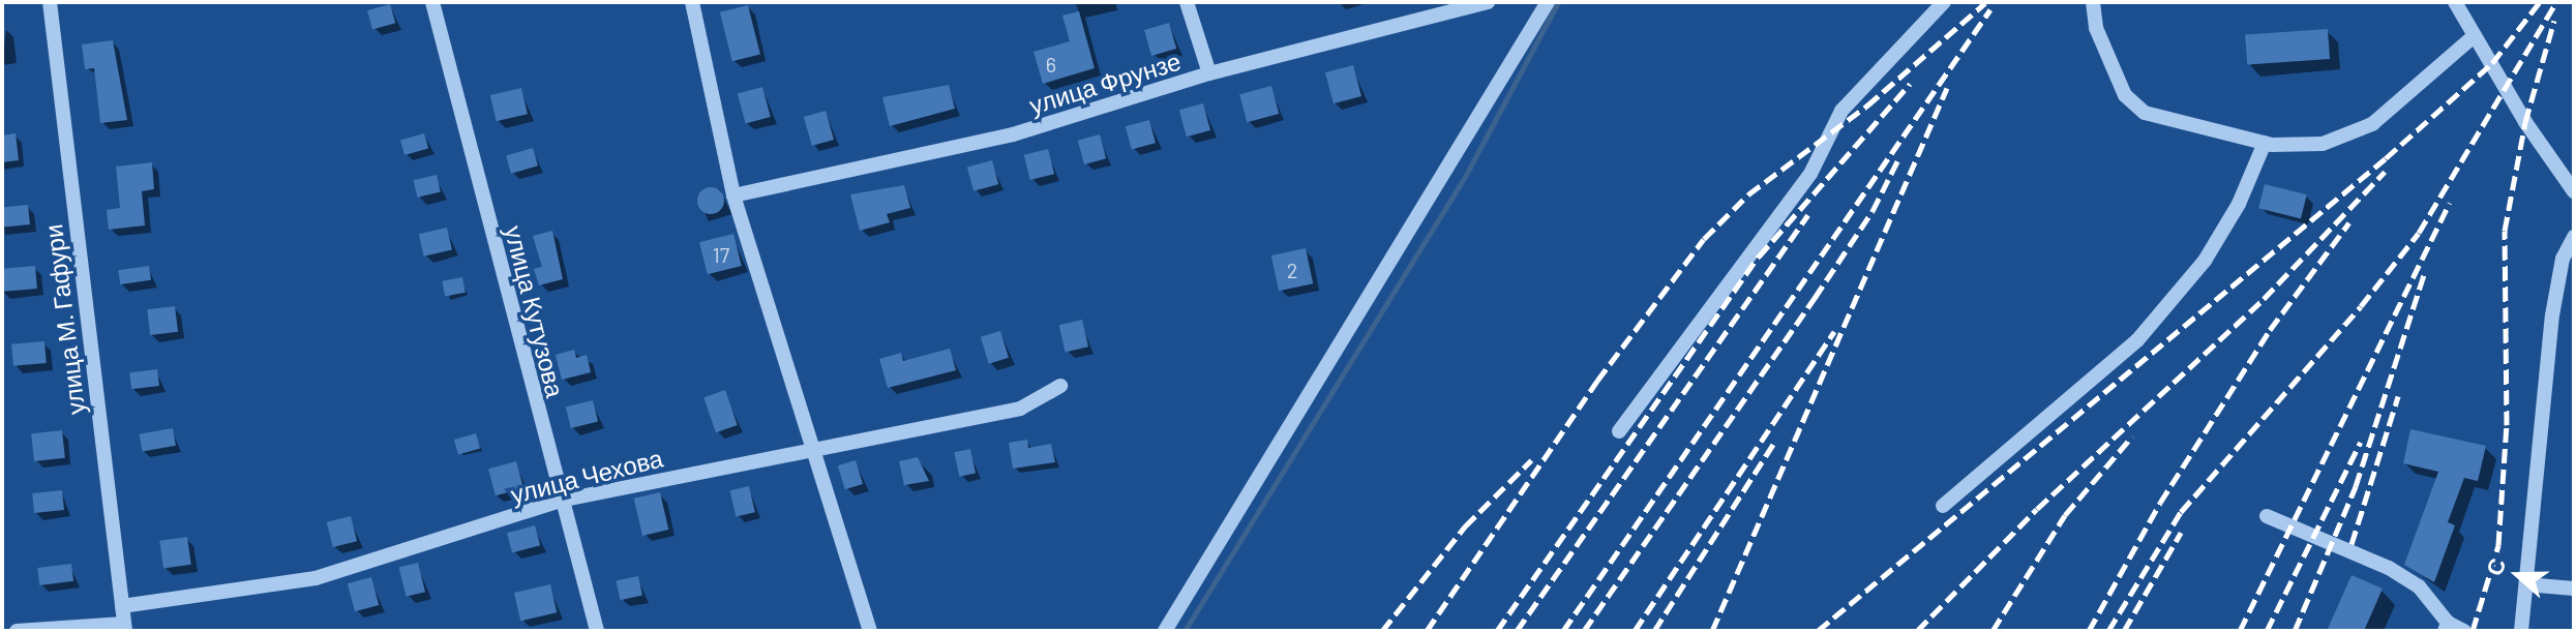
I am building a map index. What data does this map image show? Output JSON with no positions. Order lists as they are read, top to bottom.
{
  "streets": {
    "street": [
      "улица Фрунзе",
      "улица Кутузова",
      "улица М. Гафури",
      "улица Чехова"
    ]
  },
  "crossings": [
    ["улица Кутузова", "улица Чехова"],
    ["улица М. Гафури", "улица Чехова"]
  ],
  "house_numbers": ["6", "17", "2"],
  "north": "left"
}
